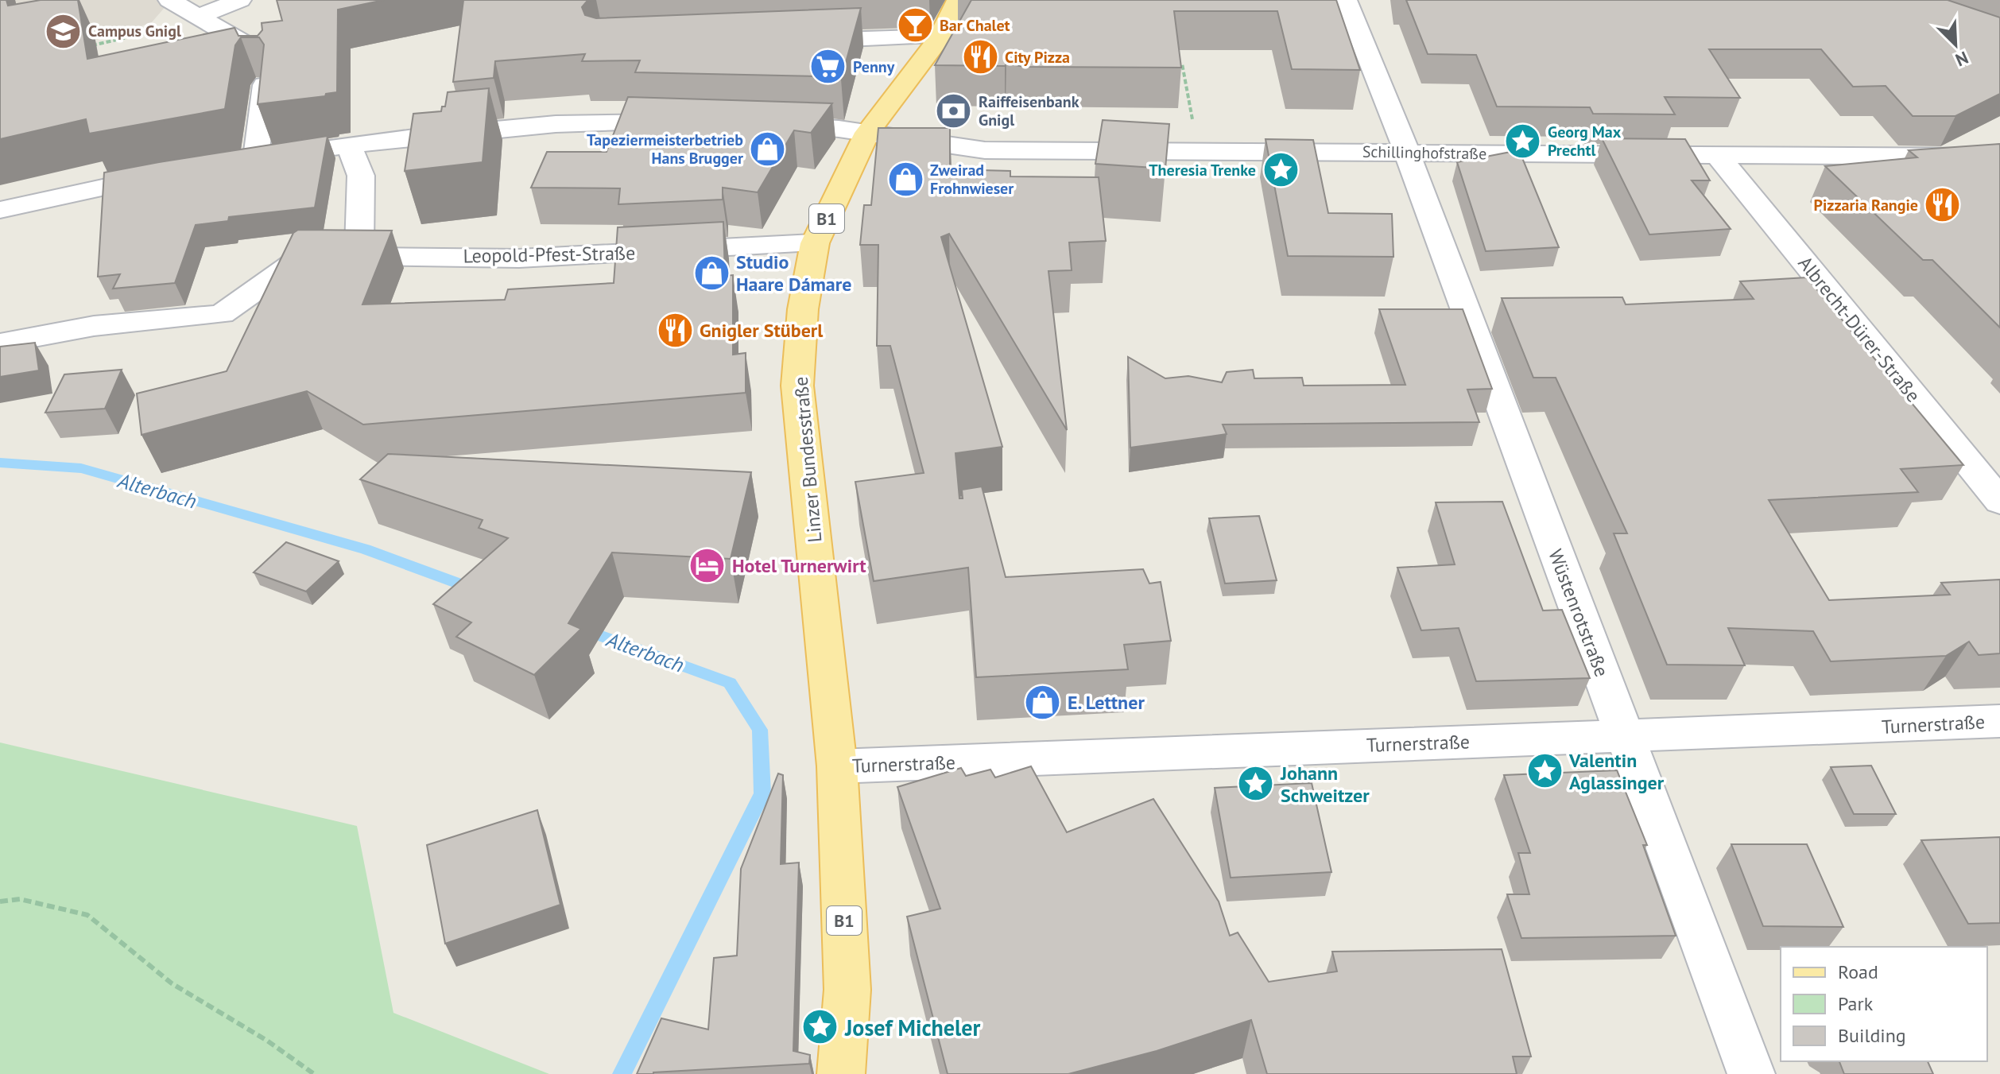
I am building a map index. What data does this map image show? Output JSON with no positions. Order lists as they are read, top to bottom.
{
  "streets": {
    "main road": ["B1", "Linzer Bundesstraße"],
    "street": [
      "Schillinghofstraße",
      "Leopold-Pfest-Straße",
      "Albrecht-Dürer-Straße",
      "Wüstenrotstraße",
      "Turnerstraße"
    ]
  },
  "crossings": [
    ["Schillinghofstraße", "Albrecht-Dürer-Straße"],
    ["Schillinghofstraße", "Linzer Bundesstraße"],
    ["Schillinghofstraße", "Wüstenrotstraße"],
    ["Leopold-Pfest-Straße", "Linzer Bundesstraße"],
    ["Linzer Bundesstraße", "Turnerstraße"],
    ["Wüstenrotstraße", "Turnerstraße"]
  ],
  "water": ["Alterbach"],
  "places": {
    "bar": ["Bar Chalet"],
    "school or university": ["Campus Gnigl"],
    "restaurant": ["City Pizza", "Pizzaria Rangie", "Gnigler Stüberl"],
    "supermarket": ["Penny"],
    "bank": ["Raiffeisenbank Gnigl"],
    "place": [
      "Georg Max Prechtl",
      "Theresia Trenke",
      "Valentin Aglassinger",
      "Johann Schweitzer",
      "Josef Micheler"
    ],
    "shop": [
      "Tapeziermeisterbetrieb Hans Brugger",
      "Zweirad Frohnwieser",
      "Studio Haare Dámare",
      "E. Lettner"
    ],
    "hotel": ["Hotel Turnerwirt"]
  },
  "legend": ["Road", "Park", "Building"],
  "north": "bottom right"
}
